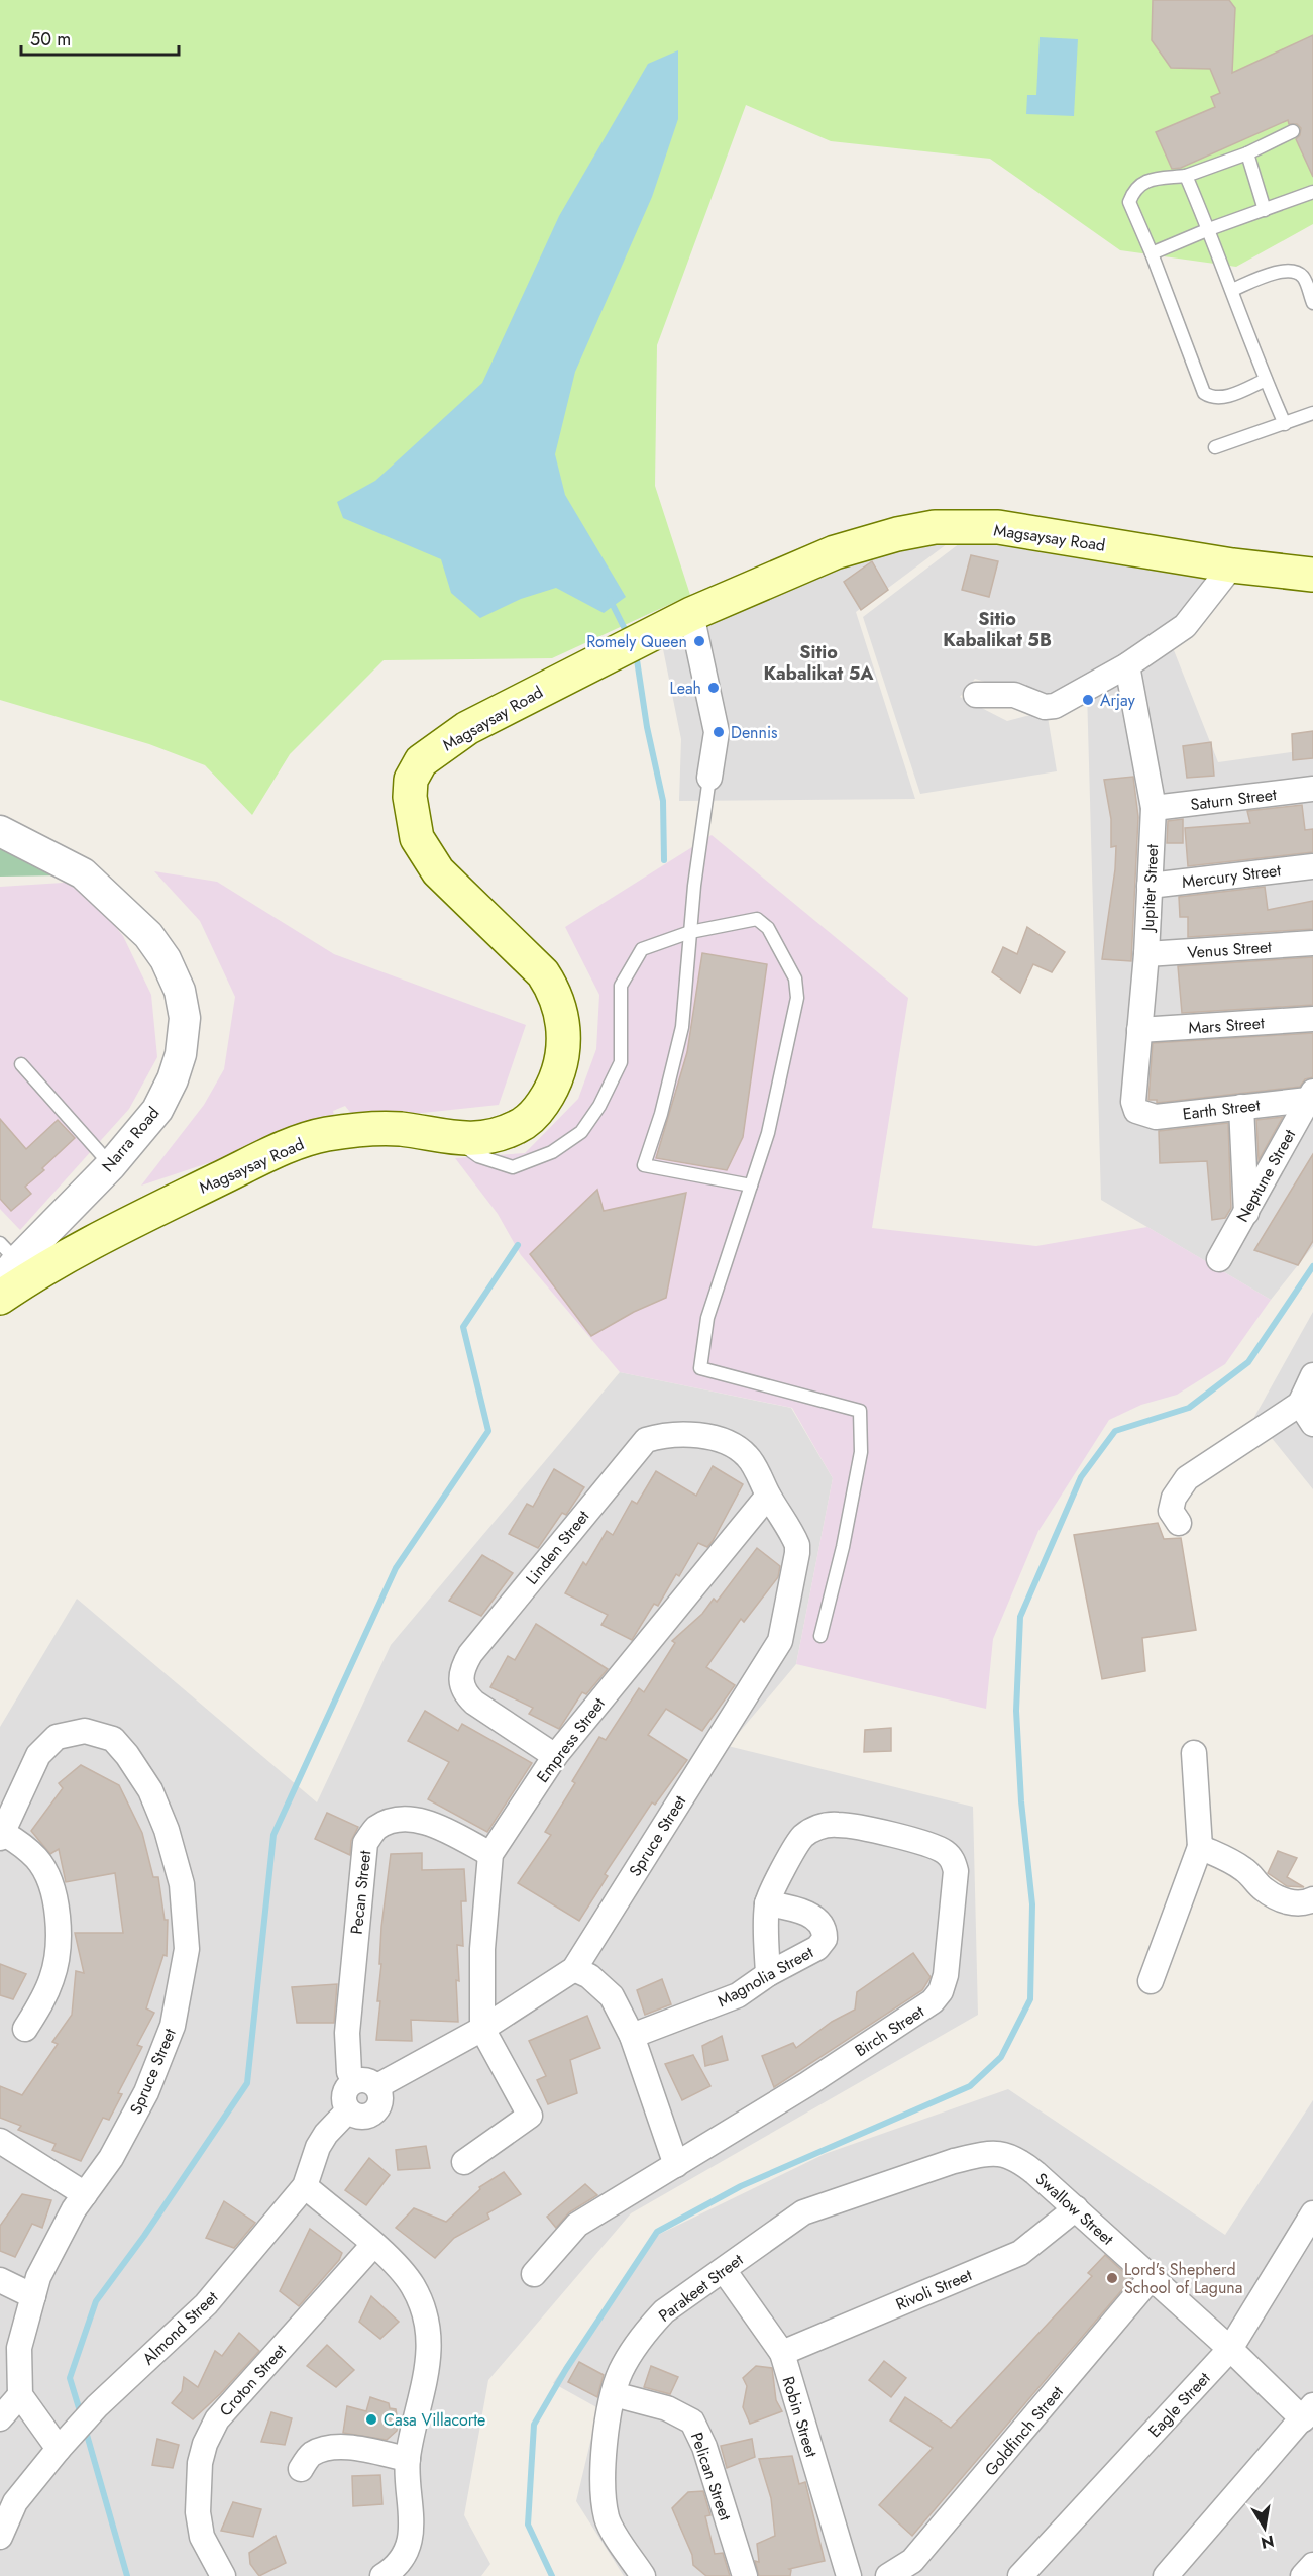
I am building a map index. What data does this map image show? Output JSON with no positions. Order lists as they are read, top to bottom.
{
  "streets": {
    "main road": ["Magsaysay Road"],
    "street": [
      "Saturn Street",
      "Mercury Street",
      "Jupiter Street",
      "Venus Street",
      "Mars Street",
      "Earth Street",
      "Narra Road",
      "Neptune Street",
      "Linden Street",
      "Empress Street",
      "Spruce Street",
      "Pecan Street",
      "Magnolia Street",
      "Birch Street",
      "Swallow Street",
      "Parakeet Street",
      "Rivoli Street",
      "Almond Street",
      "Croton Street",
      "Eagle Street",
      "Robin Street",
      "Goldfinch Street",
      "Pelican Street"
    ]
  },
  "crossings": [
    ["Saturn Street", "Jupiter Street"],
    ["Mercury Street", "Jupiter Street"],
    ["Jupiter Street", "Venus Street"],
    ["Jupiter Street", "Mars Street"],
    ["Jupiter Street", "Earth Street"],
    ["Earth Street", "Neptune Street"],
    ["Linden Street", "Empress Street"],
    ["Linden Street", "Spruce Street"],
    ["Empress Street", "Spruce Street"],
    ["Empress Street", "Pecan Street"],
    ["Spruce Street", "Pecan Street"],
    ["Spruce Street", "Almond Street"],
    ["Pecan Street", "Almond Street"],
    ["Magnolia Street", "Birch Street"],
    ["Swallow Street", "Parakeet Street"],
    ["Swallow Street", "Rivoli Street"],
    ["Swallow Street", "Eagle Street"],
    ["Swallow Street", "Goldfinch Street"],
    ["Parakeet Street", "Robin Street"],
    ["Parakeet Street", "Pelican Street"],
    ["Rivoli Street", "Robin Street"]
  ],
  "districts": ["Sitio Kabalikat 5B", "Sitio Kabalikat 5A"],
  "places": [
    "Romely Queen",
    "Leah",
    "Arjay",
    "Dennis",
    "Lord's Shepherd School of Laguna",
    "Casa Villacorte"
  ],
  "scale_bar": "50 m",
  "north": "bottom"
}
